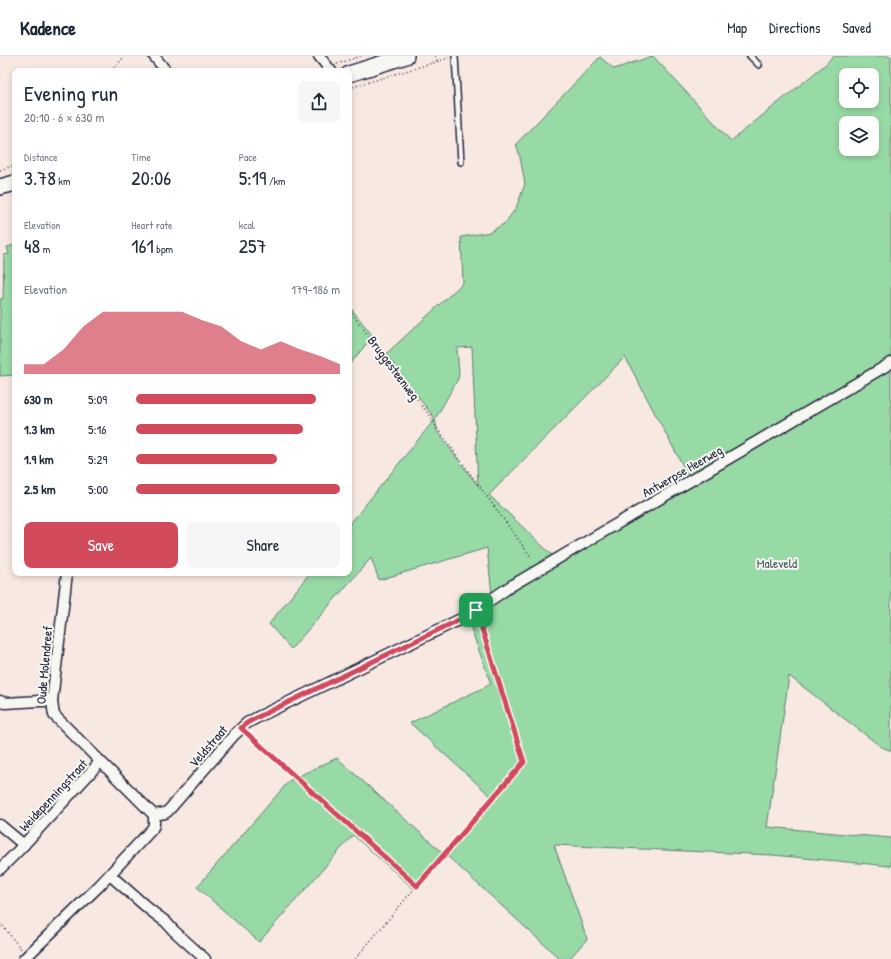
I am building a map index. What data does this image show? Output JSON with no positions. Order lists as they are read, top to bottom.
{
  "streets": {
    "street": [
      "Antwerpse Heerweg",
      "Oude Molendreef",
      "Veldstraat",
      "Weidepenningstraat"
    ],
    "path": ["Bruggesteenweg"]
  },
  "crossings": [
    ["Bruggesteenweg", "Antwerpse Heerweg"],
    ["Antwerpse Heerweg", "Veldstraat"],
    ["Oude Molendreef", "Veldstraat"],
    ["Oude Molendreef", "Weidepenningstraat"]
  ],
  "parks": ["Maleveld"],
  "page": {
    "header": "Kadence",
    "nav": ["Map", "Directions", "Saved"],
    "heading": ["Evening run", "20:10 · 6 × 630 m"],
    "stats": [
      ["Distance", "3.78 km"],
      ["Time", "20:06"],
      ["Pace", "5:19 /km"],
      ["Elevation", "48 m"],
      ["Heart rate", "161 bpm"],
      ["kcal", "257"]
    ],
    "chart": ["Elevation", "179–186 m"],
    "list": [
      {
        "name": "630 m",
        "note": "5:09"
      },
      {
        "name": "1.3 km",
        "note": "5:16"
      },
      {
        "name": "1.9 km",
        "note": "5:29"
      },
      {
        "name": "2.5 km",
        "note": "5:00"
      }
    ],
    "buttons": ["Save", "Share"]
  }
}
